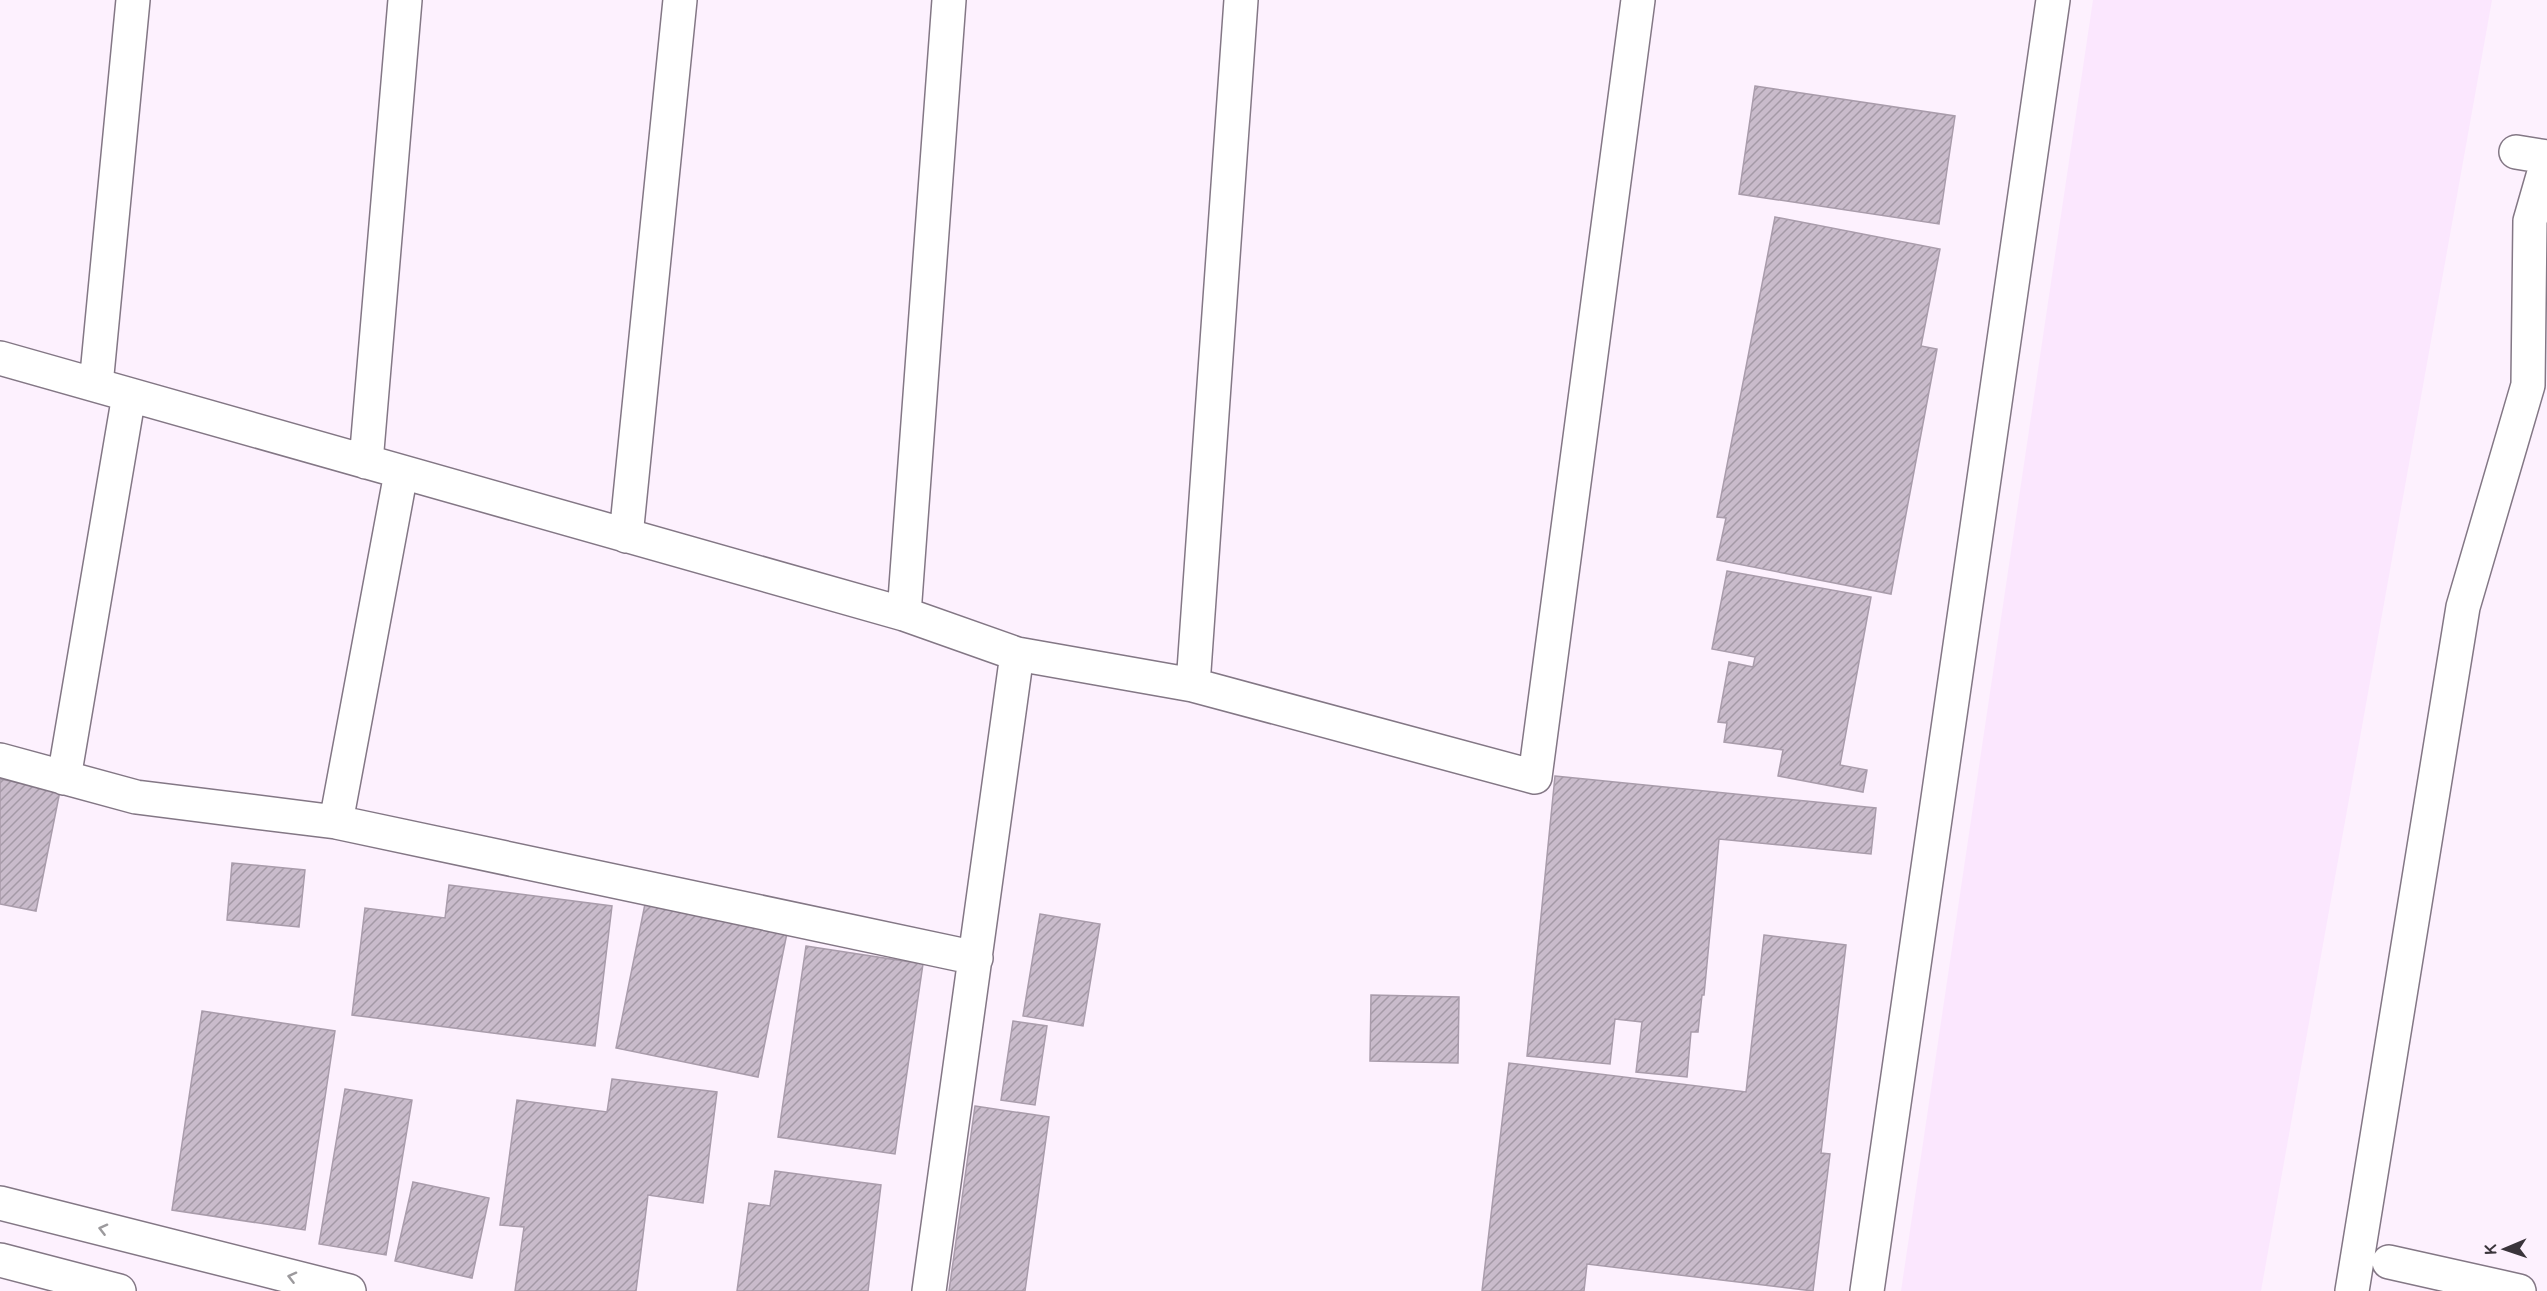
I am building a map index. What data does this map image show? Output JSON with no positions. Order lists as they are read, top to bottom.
{
  "north": "left"
}
